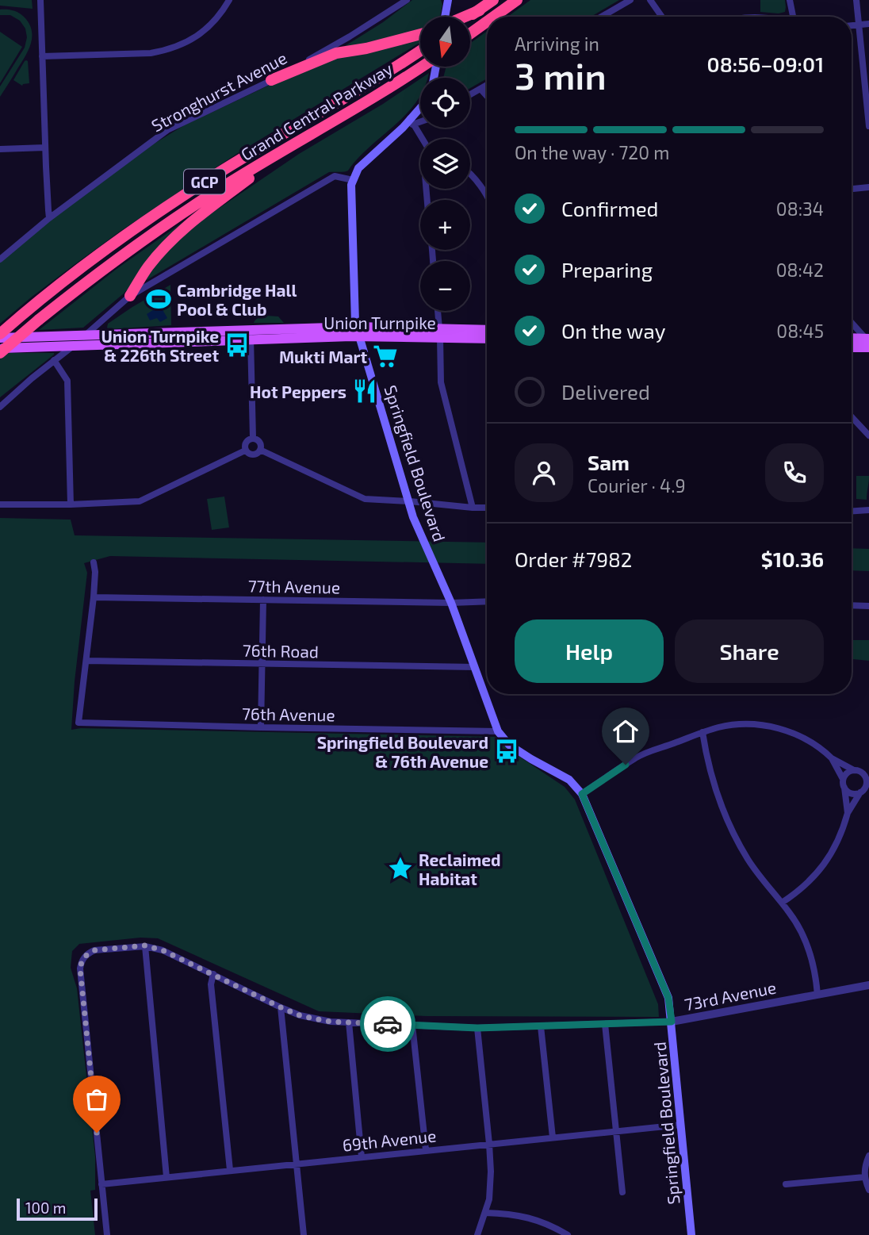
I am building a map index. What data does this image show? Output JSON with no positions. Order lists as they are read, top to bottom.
{
  "streets": {
    "highway": ["Grand Central Parkway", "GCP"],
    "main road": ["Union Turnpike", "Springfield Boulevard"],
    "street": [
      "Stronghurst Avenue",
      "77th Avenue",
      "76th Road",
      "76th Avenue",
      "73rd Avenue",
      "69th Avenue"
    ]
  },
  "crossings": [
    ["Grand Central Parkway", "Union Turnpike"],
    ["Union Turnpike", "Springfield Boulevard"],
    ["Springfield Boulevard", "77th Avenue"],
    ["Springfield Boulevard", "76th Road"],
    ["Springfield Boulevard", "76th Avenue"],
    ["Springfield Boulevard", "73rd Avenue"],
    ["Springfield Boulevard", "69th Avenue"],
    ["76th Road", "76th Avenue"],
    ["73rd Avenue", "69th Avenue"]
  ],
  "places": {
    "sports": ["Cambridge Hall Pool & Club"],
    "bus stop": ["Union Turnpike & 226th Street", "Springfield Boulevard & 76th Avenue"],
    "supermarket": ["Mukti Mart"],
    "restaurant": ["Hot Peppers"],
    "place": ["Reclaimed Habitat"]
  },
  "scale_bar": "100 m",
  "north": "bottom",
  "page": {
    "map_buttons": ["+", "−"],
    "heading": ["3 min", "Arriving in", "08:56–09:01"],
    "panel": [
      "Sam",
      "Courier · 4.9",
      "Order #7982",
      "$10.36"
    ],
    "bar": "On the way · 720 m",
    "list": [
      ["Confirmed", "08:34"],
      ["Preparing", "08:42"],
      ["On the way", "08:45"],
      "Delivered"
    ],
    "buttons": ["Help", "Share"],
    "scale": "100 m"
  }
}
